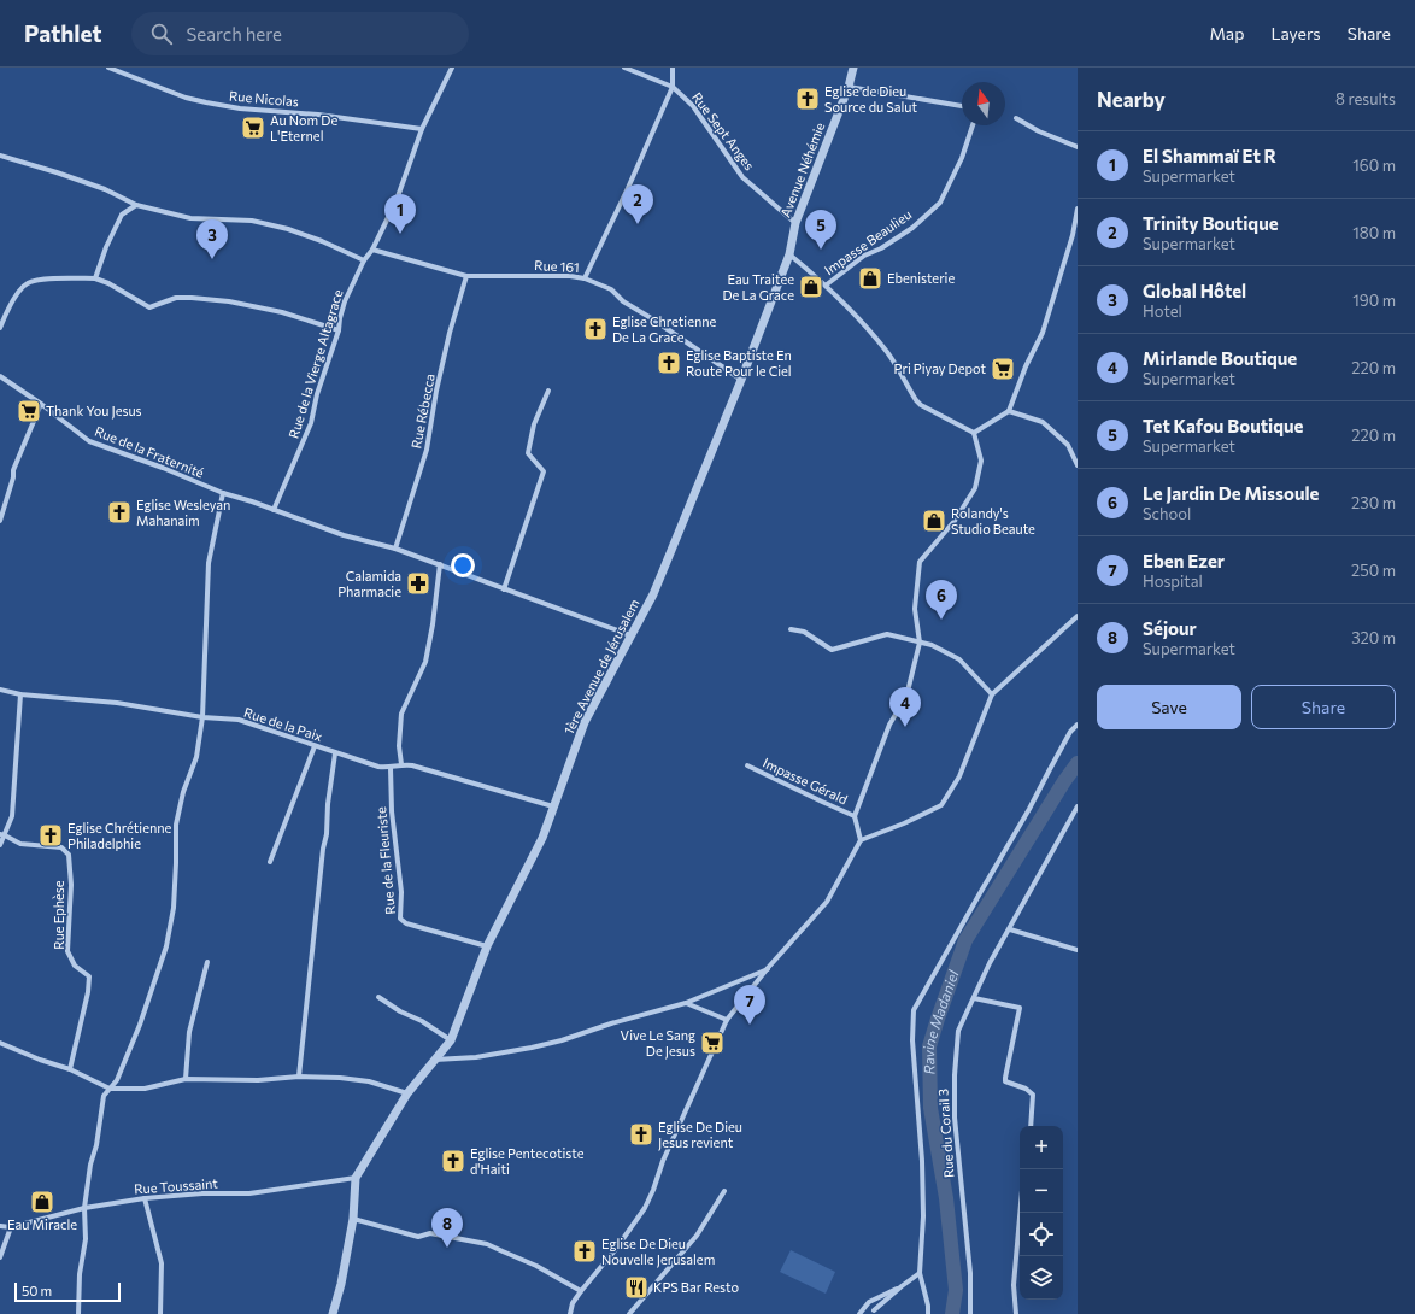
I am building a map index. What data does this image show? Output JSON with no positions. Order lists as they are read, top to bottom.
{
  "streets": {
    "street": [
      "Rue Nicolas",
      "Rue Sept Anges",
      "Avenue Néhémie",
      "Impasse Beaulieu",
      "Rue 161",
      "Rue de la Vierge Altagrace",
      "Rue Rébecca",
      "Rue de la Fraternité",
      "1ère Avenue de Jérusalem",
      "Rue de la Paix",
      "Impasse Gérald",
      "Rue de la Fleuriste",
      "Rue Ephèse",
      "Rue du Corail 3",
      "Rue Toussaint"
    ]
  },
  "crossings": [
    ["Rue Nicolas", "Rue de la Vierge Altagrace"],
    ["Rue Sept Anges", "Avenue Néhémie"],
    ["Avenue Néhémie", "1ère Avenue de Jérusalem"],
    ["Rue 161", "Rue de la Vierge Altagrace"],
    ["Rue 161", "Rue Rébecca"],
    ["Rue 161", "1ère Avenue de Jérusalem"],
    ["Rue de la Vierge Altagrace", "Rue de la Fraternité"],
    ["Rue Rébecca", "Rue de la Fraternité"],
    ["Rue de la Fraternité", "1ère Avenue de Jérusalem"],
    ["1ère Avenue de Jérusalem", "Rue de la Fleuriste"],
    ["1ère Avenue de Jérusalem", "Rue Toussaint"],
    ["Rue de la Paix", "Rue de la Fleuriste"]
  ],
  "water": ["Ravine Madaniel"],
  "places": {
    "church": [
      "Eglise de Dieu Source du Salut",
      "Eglise Chretienne De La Grace",
      "Eglise Baptiste En Route Pour le Ciel",
      "Eglise Wesleyan Mahanaim",
      "Eglise Chrétienne Philadelphie",
      "Eglise De Dieu Jesus revient",
      "Eglise Pentecotiste d'Haiti",
      "Eglise De Dieu Nouvelle Jerusalem"
    ],
    "supermarket": [
      "Au Nom De L'Eternel",
      "Pri Piyay Depot",
      "Thank You Jesus",
      "Vive Le Sang De Jesus"
    ],
    "shop": [
      "Ebenisterie",
      "Eau Traitee De La Grace",
      "Rolandy's Studio Beaute",
      "Eau Miracle"
    ],
    "pharmacy": ["Calamida Pharmacie"],
    "restaurant": ["KPS Bar Resto"]
  },
  "scale_bar": "50 m",
  "north": "top",
  "page": {
    "header": "Pathlet",
    "search": "Search here",
    "nav": ["Map", "Layers", "Share"],
    "heading": ["Nearby", "8 results"],
    "list": [
      {
        "mark": "1",
        "name": "El Shammaï Et R",
        "note": "Supermarket",
        "value": "160 m"
      },
      {
        "mark": "2",
        "name": "Trinity Boutique",
        "note": "Supermarket",
        "value": "180 m"
      },
      {
        "mark": "3",
        "name": "Global Hôtel",
        "note": "Hotel",
        "value": "190 m"
      },
      {
        "mark": "4",
        "name": "Mirlande Boutique",
        "note": "Supermarket",
        "value": "220 m"
      },
      {
        "mark": "5",
        "name": "Tet Kafou Boutique",
        "note": "Supermarket",
        "value": "220 m"
      },
      {
        "mark": "6",
        "name": "Le Jardin De Missoule",
        "note": "School",
        "value": "230 m"
      },
      {
        "mark": "7",
        "name": "Eben Ezer",
        "note": "Hospital",
        "value": "250 m"
      },
      {
        "mark": "8",
        "name": "Séjour",
        "note": "Supermarket",
        "value": "320 m"
      }
    ],
    "pins": [
      "2",
      "1",
      "5",
      "3",
      "6",
      "4",
      "7",
      "8"
    ],
    "buttons": ["Save", "Share"],
    "map_buttons": ["+", "−"],
    "scale": "50 m"
  }
}
